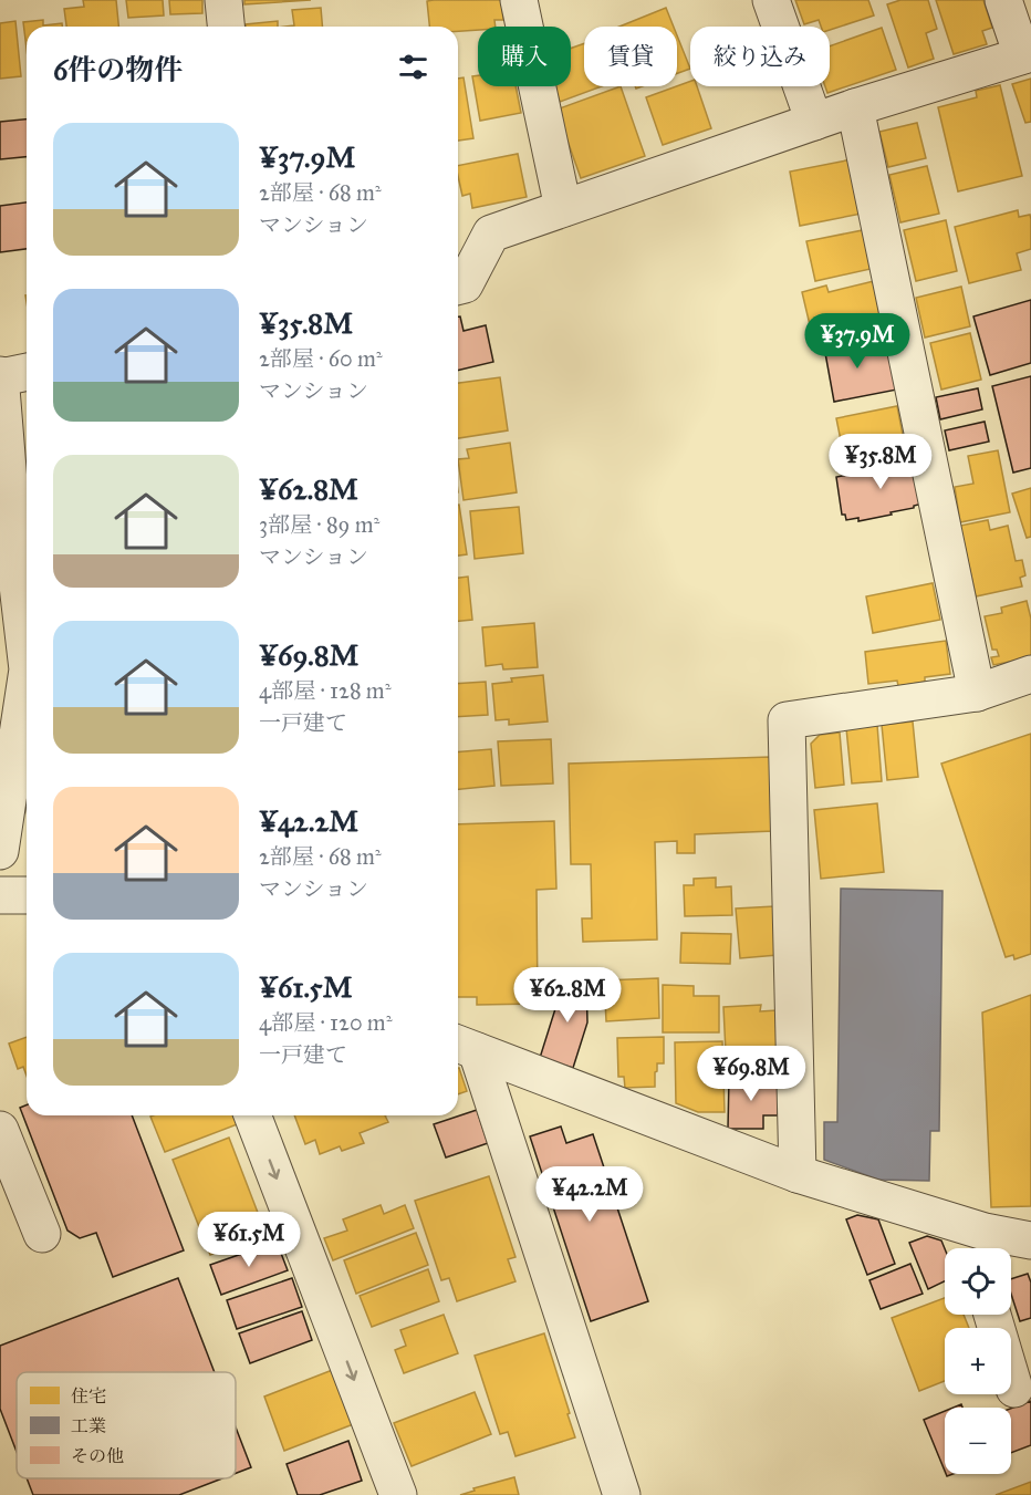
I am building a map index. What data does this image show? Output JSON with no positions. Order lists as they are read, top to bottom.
{
  "legend": ["住宅", "工業", "その他"],
  "page": {
    "chip": ["購入", "賃貸", "絞り込み"],
    "heading": "6件の物件",
    "list": [
      {
        "name": "¥37.9M",
        "note": "2部屋 · 68 m² · マンション"
      },
      {
        "name": "¥35.8M",
        "note": "2部屋 · 60 m² · マンション"
      },
      {
        "name": "¥62.8M",
        "note": "3部屋 · 89 m² · マンション"
      },
      {
        "name": "¥69.8M",
        "note": "4部屋 · 128 m² · 一戸建て"
      },
      {
        "name": "¥42.2M",
        "note": "2部屋 · 68 m² · マンション"
      },
      {
        "name": "¥61.5M",
        "note": "4部屋 · 120 m² · 一戸建て"
      }
    ],
    "price": [
      "¥37.9M",
      "¥35.8M",
      "¥62.8M",
      "¥69.8M",
      "¥42.2M",
      "¥61.5M"
    ],
    "map_buttons": ["+", "−"]
  }
}
